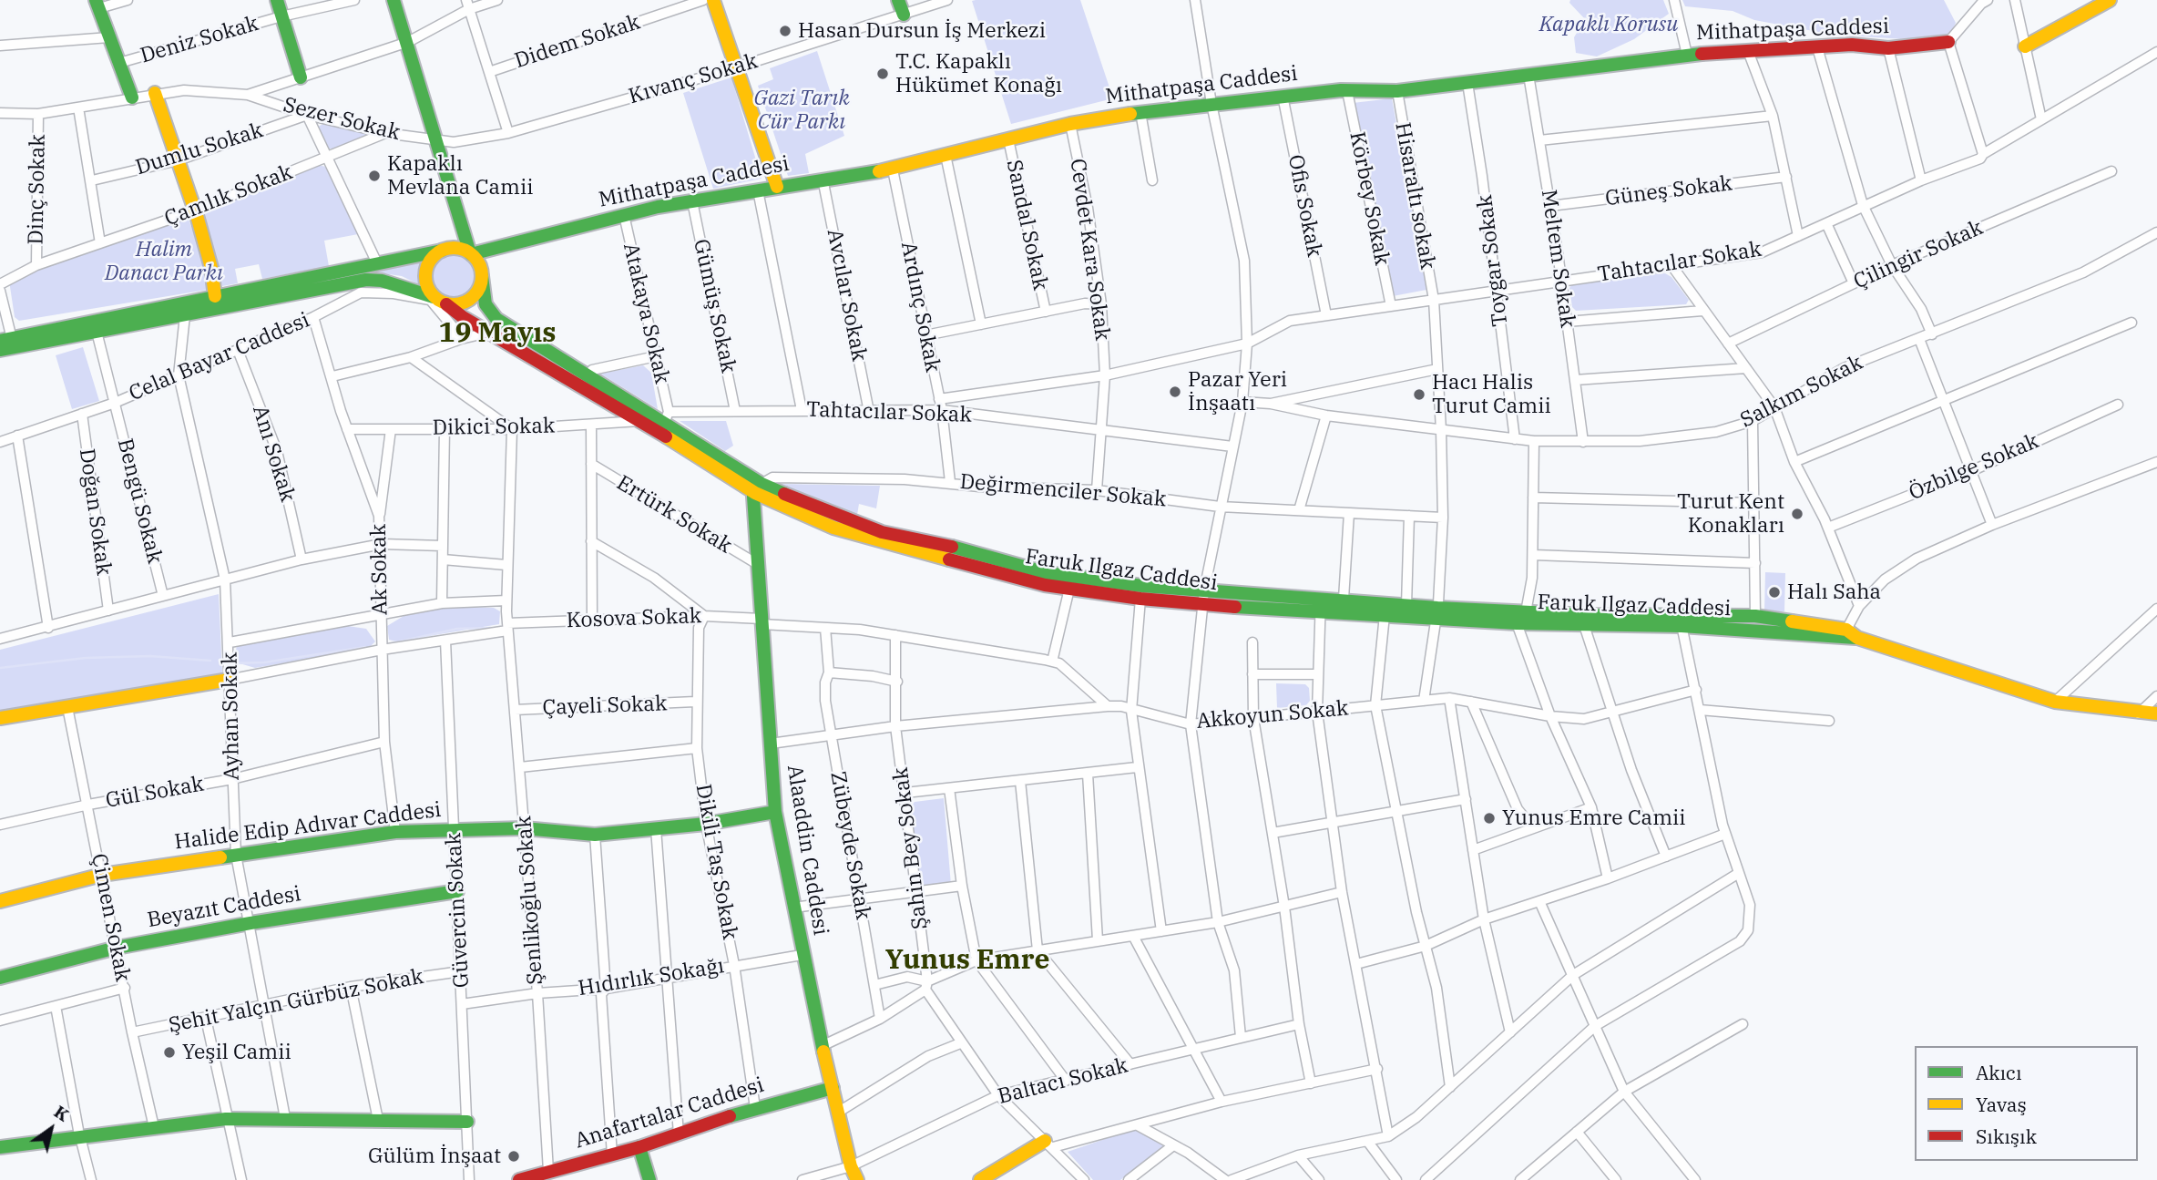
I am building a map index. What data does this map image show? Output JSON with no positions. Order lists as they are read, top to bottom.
{
  "streets": {
    "street": [
      "Mithatpaşa Caddesi",
      "Deniz Sokak",
      "Didem Sokak",
      "Kıvanç Sokak",
      "Sezer Sokak",
      "Dumlu Sokak",
      "Dinç Sokak",
      "Güneş Sokak",
      "Çamlık Sokak",
      "Hisaraltı sokak",
      "Körbey Sokak",
      "Ofis Sokak",
      "Sandal Sokak",
      "Cevdet Kara Sokak",
      "Çilingir Sokak",
      "Meltem Sokak",
      "Toygar Sokak",
      "Tahtacılar Sokak",
      "Avcılar Sokak",
      "Gümüş Sokak",
      "Ardınç Sokak",
      "Atakaya Sokak",
      "Celal Bayar Caddesi",
      "Salkım Sokak",
      "Dikici Sokak",
      "Anı Sokak",
      "Özbilge Sokak",
      "Değirmenciler Sokak",
      "Bengü Sokak",
      "Doğan Sokak",
      "Ertürk Sokak",
      "Ak Sokak",
      "Faruk Ilgaz Caddesi",
      "Kosova Sokak",
      "Çayeli Sokak",
      "Akkoyun Sokak",
      "Ayhan Sokak",
      "Gül Sokak",
      "Halide Edip Adıvar Caddesi",
      "Zübeyde Sokak",
      "Şahin Bey Sokak",
      "Alaaddin Caddesi",
      "Dikili Taş Sokak",
      "Şenlikoğlu Sokak",
      "Beyazıt Caddesi",
      "Güvercin Sokak",
      "Çimen Sokak",
      "Hıdırlık Sokağı",
      "Şehit Yalçın Gürbüz Sokak",
      "Baltacı Sokak",
      "Anafartalar Caddesi"
    ]
  },
  "crossings": [
    ["Mithatpaşa Caddesi", "Hisaraltı sokak"],
    ["Mithatpaşa Caddesi", "Körbey Sokak"],
    ["Mithatpaşa Caddesi", "Ofis Sokak"],
    ["Mithatpaşa Caddesi", "Sandal Sokak"],
    ["Mithatpaşa Caddesi", "Cevdet Kara Sokak"],
    ["Mithatpaşa Caddesi", "Meltem Sokak"],
    ["Mithatpaşa Caddesi", "Toygar Sokak"],
    ["Mithatpaşa Caddesi", "Avcılar Sokak"],
    ["Mithatpaşa Caddesi", "Gümüş Sokak"],
    ["Mithatpaşa Caddesi", "Ardınç Sokak"],
    ["Mithatpaşa Caddesi", "Atakaya Sokak"],
    ["Mithatpaşa Caddesi", "Celal Bayar Caddesi"],
    ["Mithatpaşa Caddesi", "Faruk Ilgaz Caddesi"],
    ["Kıvanç Sokak", "Sezer Sokak"],
    ["Sezer Sokak", "Dumlu Sokak"],
    ["Sezer Sokak", "Çamlık Sokak"],
    ["Dinç Sokak", "Çamlık Sokak"],
    ["Güneş Sokak", "Meltem Sokak"],
    ["Hisaraltı sokak", "Tahtacılar Sokak"],
    ["Hisaraltı sokak", "Salkım Sokak"],
    ["Hisaraltı sokak", "Değirmenciler Sokak"],
    ["Hisaraltı sokak", "Faruk Ilgaz Caddesi"],
    ["Hisaraltı sokak", "Akkoyun Sokak"],
    ["Körbey Sokak", "Tahtacılar Sokak"],
    ["Ofis Sokak", "Tahtacılar Sokak"],
    ["Cevdet Kara Sokak", "Tahtacılar Sokak"],
    ["Cevdet Kara Sokak", "Değirmenciler Sokak"],
    ["Meltem Sokak", "Tahtacılar Sokak"],
    ["Meltem Sokak", "Salkım Sokak"],
    ["Toygar Sokak", "Tahtacılar Sokak"],
    ["Toygar Sokak", "Salkım Sokak"],
    ["Tahtacılar Sokak", "Avcılar Sokak"],
    ["Tahtacılar Sokak", "Gümüş Sokak"],
    ["Tahtacılar Sokak", "Ardınç Sokak"],
    ["Tahtacılar Sokak", "Atakaya Sokak"],
    ["Tahtacılar Sokak", "Faruk Ilgaz Caddesi"],
    ["Ardınç Sokak", "Değirmenciler Sokak"],
    ["Atakaya Sokak", "Faruk Ilgaz Caddesi"],
    ["Celal Bayar Caddesi", "Anı Sokak"],
    ["Celal Bayar Caddesi", "Bengü Sokak"],
    ["Celal Bayar Caddesi", "Doğan Sokak"],
    ["Celal Bayar Caddesi", "Ak Sokak"],
    ["Celal Bayar Caddesi", "Faruk Ilgaz Caddesi"],
    ["Celal Bayar Caddesi", "Ayhan Sokak"],
    ["Dikici Sokak", "Ak Sokak"],
    ["Dikici Sokak", "Faruk Ilgaz Caddesi"],
    ["Dikici Sokak", "Şenlikoğlu Sokak"],
    ["Değirmenciler Sokak", "Faruk Ilgaz Caddesi"],
    ["Değirmenciler Sokak", "Alaaddin Caddesi"],
    ["Ertürk Sokak", "Alaaddin Caddesi"],
    ["Ak Sokak", "Kosova Sokak"],
    ["Ak Sokak", "Gül Sokak"],
    ["Ak Sokak", "Halide Edip Adıvar Caddesi"],
    ["Faruk Ilgaz Caddesi", "Alaaddin Caddesi"],
    ["Kosova Sokak", "Ayhan Sokak"],
    ["Kosova Sokak", "Zübeyde Sokak"],
    ["Kosova Sokak", "Şahin Bey Sokak"],
    ["Kosova Sokak", "Alaaddin Caddesi"],
    ["Kosova Sokak", "Dikili Taş Sokak"],
    ["Kosova Sokak", "Şenlikoğlu Sokak"],
    ["Kosova Sokak", "Güvercin Sokak"],
    ["Çayeli Sokak", "Dikili Taş Sokak"],
    ["Çayeli Sokak", "Şenlikoğlu Sokak"],
    ["Akkoyun Sokak", "Zübeyde Sokak"],
    ["Akkoyun Sokak", "Şahin Bey Sokak"],
    ["Akkoyun Sokak", "Alaaddin Caddesi"],
    ["Ayhan Sokak", "Gül Sokak"],
    ["Ayhan Sokak", "Halide Edip Adıvar Caddesi"],
    ["Ayhan Sokak", "Beyazıt Caddesi"],
    ["Ayhan Sokak", "Şehit Yalçın Gürbüz Sokak"],
    ["Gül Sokak", "Çimen Sokak"],
    ["Halide Edip Adıvar Caddesi", "Alaaddin Caddesi"],
    ["Halide Edip Adıvar Caddesi", "Dikili Taş Sokak"],
    ["Halide Edip Adıvar Caddesi", "Şenlikoğlu Sokak"],
    ["Halide Edip Adıvar Caddesi", "Güvercin Sokak"],
    ["Halide Edip Adıvar Caddesi", "Çimen Sokak"],
    ["Şahin Bey Sokak", "Baltacı Sokak"],
    ["Alaaddin Caddesi", "Hıdırlık Sokağı"],
    ["Alaaddin Caddesi", "Baltacı Sokak"],
    ["Alaaddin Caddesi", "Anafartalar Caddesi"],
    ["Dikili Taş Sokak", "Hıdırlık Sokağı"],
    ["Dikili Taş Sokak", "Anafartalar Caddesi"],
    ["Şenlikoğlu Sokak", "Hıdırlık Sokağı"],
    ["Şenlikoğlu Sokak", "Anafartalar Caddesi"],
    ["Beyazıt Caddesi", "Güvercin Sokak"],
    ["Beyazıt Caddesi", "Çimen Sokak"],
    ["Güvercin Sokak", "Hıdırlık Sokağı"],
    ["Güvercin Sokak", "Şehit Yalçın Gürbüz Sokak"],
    ["Çimen Sokak", "Şehit Yalçın Gürbüz Sokak"]
  ],
  "districts": ["19 Mayıs", "Yunus Emre"],
  "parks": ["Kapaklı Korusu", "Gazi Tarık Cür Parkı", "Halim Danacı Parkı"],
  "places": [
    "Hasan Dursun İş Merkezi",
    "T.C. Kapaklı Hükümet Konağı",
    "Kapaklı Mevlana Camii",
    "Pazar Yeri İnşaatı",
    "Hacı Halis Turut Camii",
    "Turut Kent Konakları",
    "Halı Saha",
    "Yunus Emre Camii",
    "Yeşil Camii",
    "Gülüm İnşaat"
  ],
  "legend": ["Akıcı", "Yavaş", "Sıkışık"],
  "north": "top right"
}
